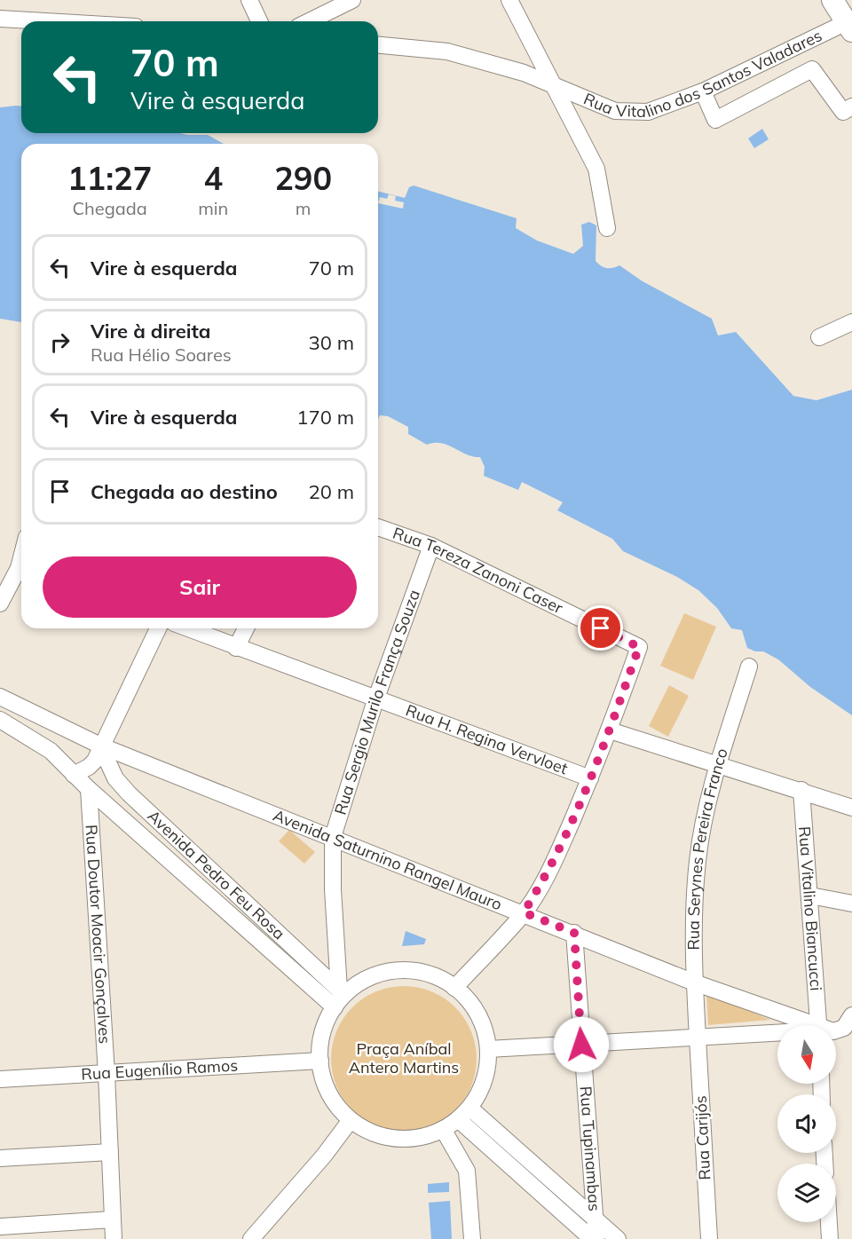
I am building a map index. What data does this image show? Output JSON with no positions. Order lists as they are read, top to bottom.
{
  "streets": {
    "street": [
      "Rua Vitalino dos Santos Valadares",
      "Rua Tereza Zanoni Caser",
      "Rua Sergio Murilo França Souza",
      "Rua H. Regina Vervloet",
      "Rua Serynes Pereira Franco",
      "Avenida Saturnino Rangel Mauro",
      "Avenida Pedro Feu Rosa",
      "Rua Vitalino Biancucci",
      "Rua Doutor Moacir Gonçalves",
      "Rua Eugenílio Ramos",
      "Rua Carijós",
      "Rua Tupinambas"
    ]
  },
  "crossings": [
    ["Rua Tereza Zanoni Caser", "Rua Sergio Murilo França Souza"],
    ["Rua Sergio Murilo França Souza", "Rua H. Regina Vervloet"],
    ["Rua Sergio Murilo França Souza", "Avenida Saturnino Rangel Mauro"],
    ["Rua Sergio Murilo França Souza", "Avenida Pedro Feu Rosa"],
    ["Rua Sergio Murilo França Souza", "Rua Eugenílio Ramos"],
    ["Rua Serynes Pereira Franco", "Avenida Saturnino Rangel Mauro"],
    ["Rua Serynes Pereira Franco", "Rua Carijós"],
    ["Avenida Saturnino Rangel Mauro", "Avenida Pedro Feu Rosa"],
    ["Avenida Saturnino Rangel Mauro", "Rua Tupinambas"],
    ["Avenida Pedro Feu Rosa", "Rua Doutor Moacir Gonçalves"],
    ["Avenida Pedro Feu Rosa", "Rua Eugenílio Ramos"],
    ["Rua Doutor Moacir Gonçalves", "Rua Eugenílio Ramos"]
  ],
  "parks": ["Praça Aníbal Antero Martins"],
  "north": "bottom",
  "page": {
    "turn": ["70 m", "Vire à esquerda"],
    "eta": [
      "11:27",
      "Chegada",
      "4",
      "min",
      "290",
      "m"
    ],
    "list": [
      {
        "name": "Vire à esquerda",
        "value": "70 m"
      },
      {
        "name": "Vire à direita",
        "note": "Rua Hélio Soares",
        "value": "30 m"
      },
      {
        "name": "Vire à esquerda",
        "value": "170 m"
      },
      {
        "name": "Chegada ao destino",
        "value": "20 m"
      }
    ],
    "buttons": "Sair"
  }
}
